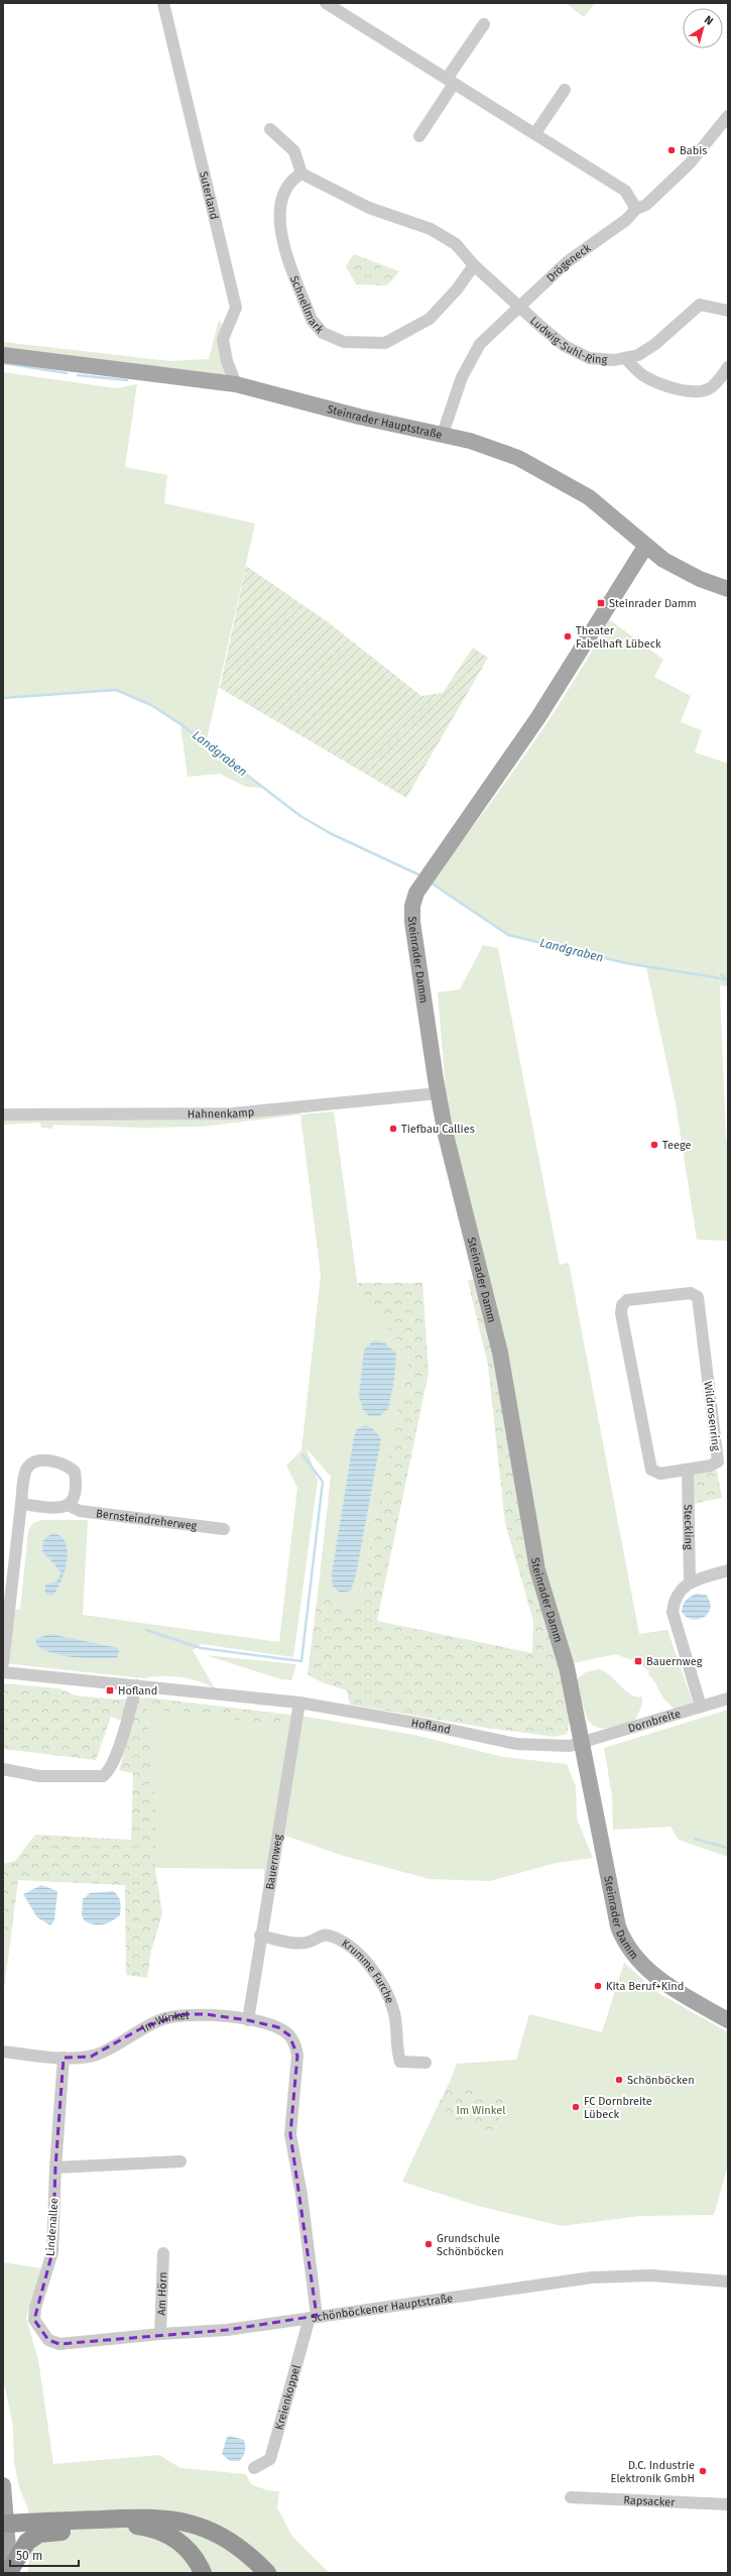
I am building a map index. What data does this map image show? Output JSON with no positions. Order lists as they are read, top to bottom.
{
  "streets": {
    "main road": ["Steinrader Hauptstraße", "Steinrader Damm"],
    "street": [
      "Suterland",
      "Drögeneck",
      "Schnellmark",
      "Ludwig-Suhl-Ring",
      "Hahnenkamp",
      "Wildrosenring",
      "Bernsteindreherweg",
      "Steckling",
      "Dornbreite",
      "Hofland",
      "Bauernweg",
      "Krumme Furche",
      "Im Winkel",
      "Lindenallee",
      "Am Hörn",
      "Schönböckener Hauptstraße",
      "Kreienkoppel",
      "Rapsacker"
    ]
  },
  "crossings": [
    ["Suterland", "Steinrader Hauptstraße"],
    ["Drögeneck", "Ludwig-Suhl-Ring"],
    ["Drögeneck", "Steinrader Hauptstraße"],
    ["Steinrader Hauptstraße", "Steinrader Damm"],
    ["Steinrader Damm", "Hahnenkamp"],
    ["Steinrader Damm", "Dornbreite"],
    ["Steinrader Damm", "Hofland"],
    ["Wildrosenring", "Steckling"],
    ["Dornbreite", "Hofland"],
    ["Hofland", "Bauernweg"],
    ["Bauernweg", "Krumme Furche"],
    ["Bauernweg", "Im Winkel"],
    ["Im Winkel", "Lindenallee"],
    ["Im Winkel", "Schönböckener Hauptstraße"],
    ["Im Winkel", "Kreienkoppel"],
    ["Lindenallee", "Schönböckener Hauptstraße"],
    ["Am Hörn", "Schönböckener Hauptstraße"],
    ["Schönböckener Hauptstraße", "Kreienkoppel"]
  ],
  "water": ["Landgraben"],
  "parks": ["Im Winkel"],
  "places": {
    "other": [
      "Babis",
      "Theater Fabelhaft Lübeck",
      "Tiefbau Callies",
      "Teege",
      "Kita Beruf+Kind",
      "Schönböcken",
      "FC Dornbreite Lübeck",
      "Grundschule Schönböcken",
      "D.C. Industrie Elektronik GmbH"
    ],
    "transit": ["Steinrader Damm", "Bauernweg", "Hofland"]
  },
  "scale_bar": "50 m",
  "north": "top right"
}
